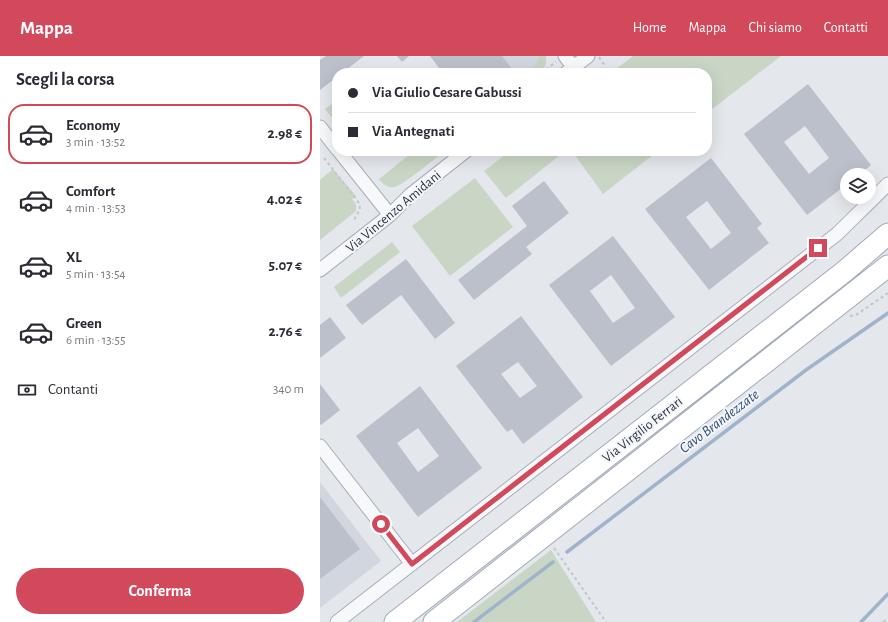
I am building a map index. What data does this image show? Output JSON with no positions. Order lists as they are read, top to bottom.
{
  "streets": {
    "main road": ["Via Virgilio Ferrari"],
    "street": ["Via Vincenzo Amidani"]
  },
  "water": ["Cavo Brandezzate"],
  "page": {
    "header": "Mappa",
    "nav": [
      "Home",
      "Mappa",
      "Chi siamo",
      "Contatti"
    ],
    "heading": "Scegli la corsa",
    "banner": ["Via Giulio Cesare Gabussi", "Via Antegnati"],
    "list": [
      {
        "name": "Economy",
        "note": "3 min · 13:52",
        "value": "2.98 €"
      },
      {
        "name": "Comfort",
        "note": "4 min · 13:53",
        "value": "4.02 €"
      },
      {
        "name": "XL",
        "note": "5 min · 13:54",
        "value": "5.07 €"
      },
      {
        "name": "Green",
        "note": "6 min · 13:55",
        "value": "2.76 €"
      }
    ],
    "pay": ["Contanti", "340 m"],
    "buttons": "Conferma"
  }
}
